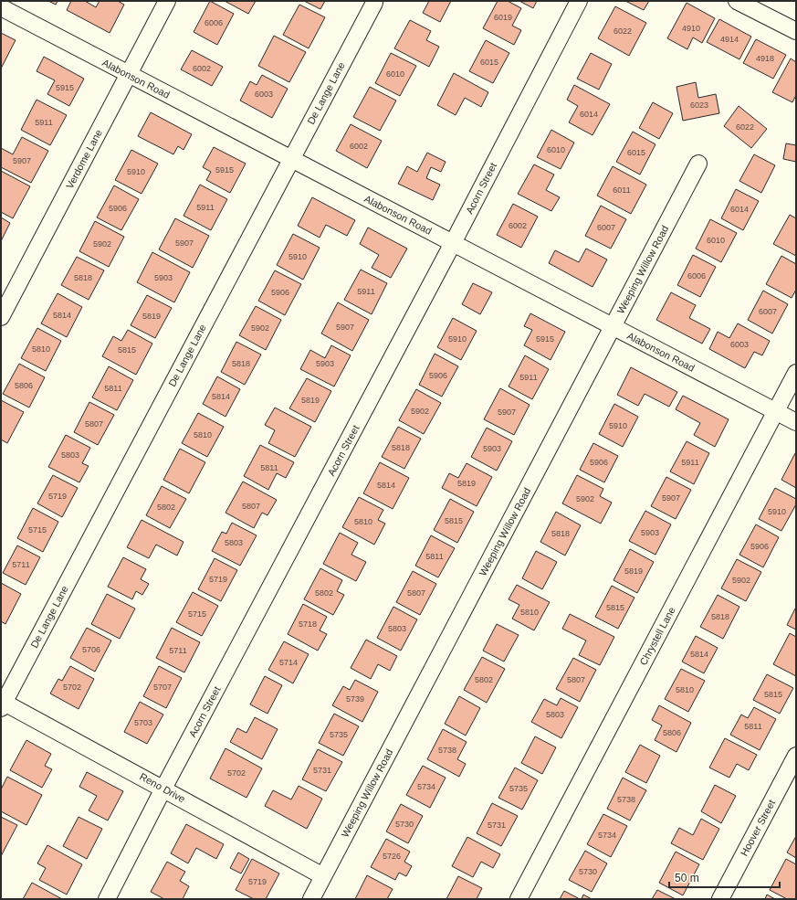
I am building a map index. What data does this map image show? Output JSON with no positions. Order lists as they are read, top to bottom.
{
  "streets": {
    "street": [
      "Alabonson Road",
      "De Lange Lane",
      "Verdome Lane",
      "Acorn Street",
      "Weeping Willow Road",
      "Chrystell Lane",
      "Reno Drive",
      "Hoover Street"
    ]
  },
  "crossings": [
    ["Alabonson Road", "De Lange Lane"],
    ["Alabonson Road", "Verdome Lane"],
    ["Alabonson Road", "Acorn Street"],
    ["Alabonson Road", "Weeping Willow Road"],
    ["Alabonson Road", "Chrystell Lane"],
    ["De Lange Lane", "Reno Drive"],
    ["Acorn Street", "Reno Drive"],
    ["Weeping Willow Road", "Reno Drive"]
  ],
  "house_numbers": [
    "6019",
    "6006",
    "4910",
    "6022",
    "4914",
    "4918",
    "6015",
    "6002",
    "6010",
    "5915",
    "6003",
    "6023",
    "6014",
    "5911",
    "6022",
    "6002",
    "6010",
    "6015",
    "5907",
    "5915",
    "5910",
    "6011",
    "5911",
    "5906",
    "6014",
    "6002",
    "6007",
    "6010",
    "5907",
    "5902",
    "5910",
    "6006",
    "5818",
    "5903",
    "5911",
    "5906",
    "6007",
    "5814",
    "5819",
    "5907",
    "5902",
    "5910",
    "5915",
    "6003",
    "5810",
    "5815",
    "5818",
    "5903",
    "5906",
    "5911",
    "5806",
    "5811",
    "5814",
    "5819",
    "5902",
    "5907",
    "5807",
    "5910",
    "5810",
    "5818",
    "5903",
    "5803",
    "5906",
    "5911",
    "5811",
    "5819",
    "5814",
    "5719",
    "5907",
    "5902",
    "5807",
    "5802",
    "5910",
    "5815",
    "5810",
    "5715",
    "5903",
    "5818",
    "5803",
    "5906",
    "5811",
    "5711",
    "5819",
    "5719",
    "5902",
    "5802",
    "5807",
    "5815",
    "5810",
    "5715",
    "5818",
    "5718",
    "5803",
    "5706",
    "5711",
    "5814",
    "5714",
    "5802",
    "5807",
    "5702",
    "5707",
    "5810",
    "5815",
    "5739",
    "5803",
    "5703",
    "5811",
    "5806",
    "5735",
    "5738",
    "5731",
    "5702",
    "5734",
    "5735",
    "5738",
    "5730",
    "5731",
    "5734",
    "5726",
    "5730",
    "5719"
  ],
  "scale_bar": "50 m"
}
